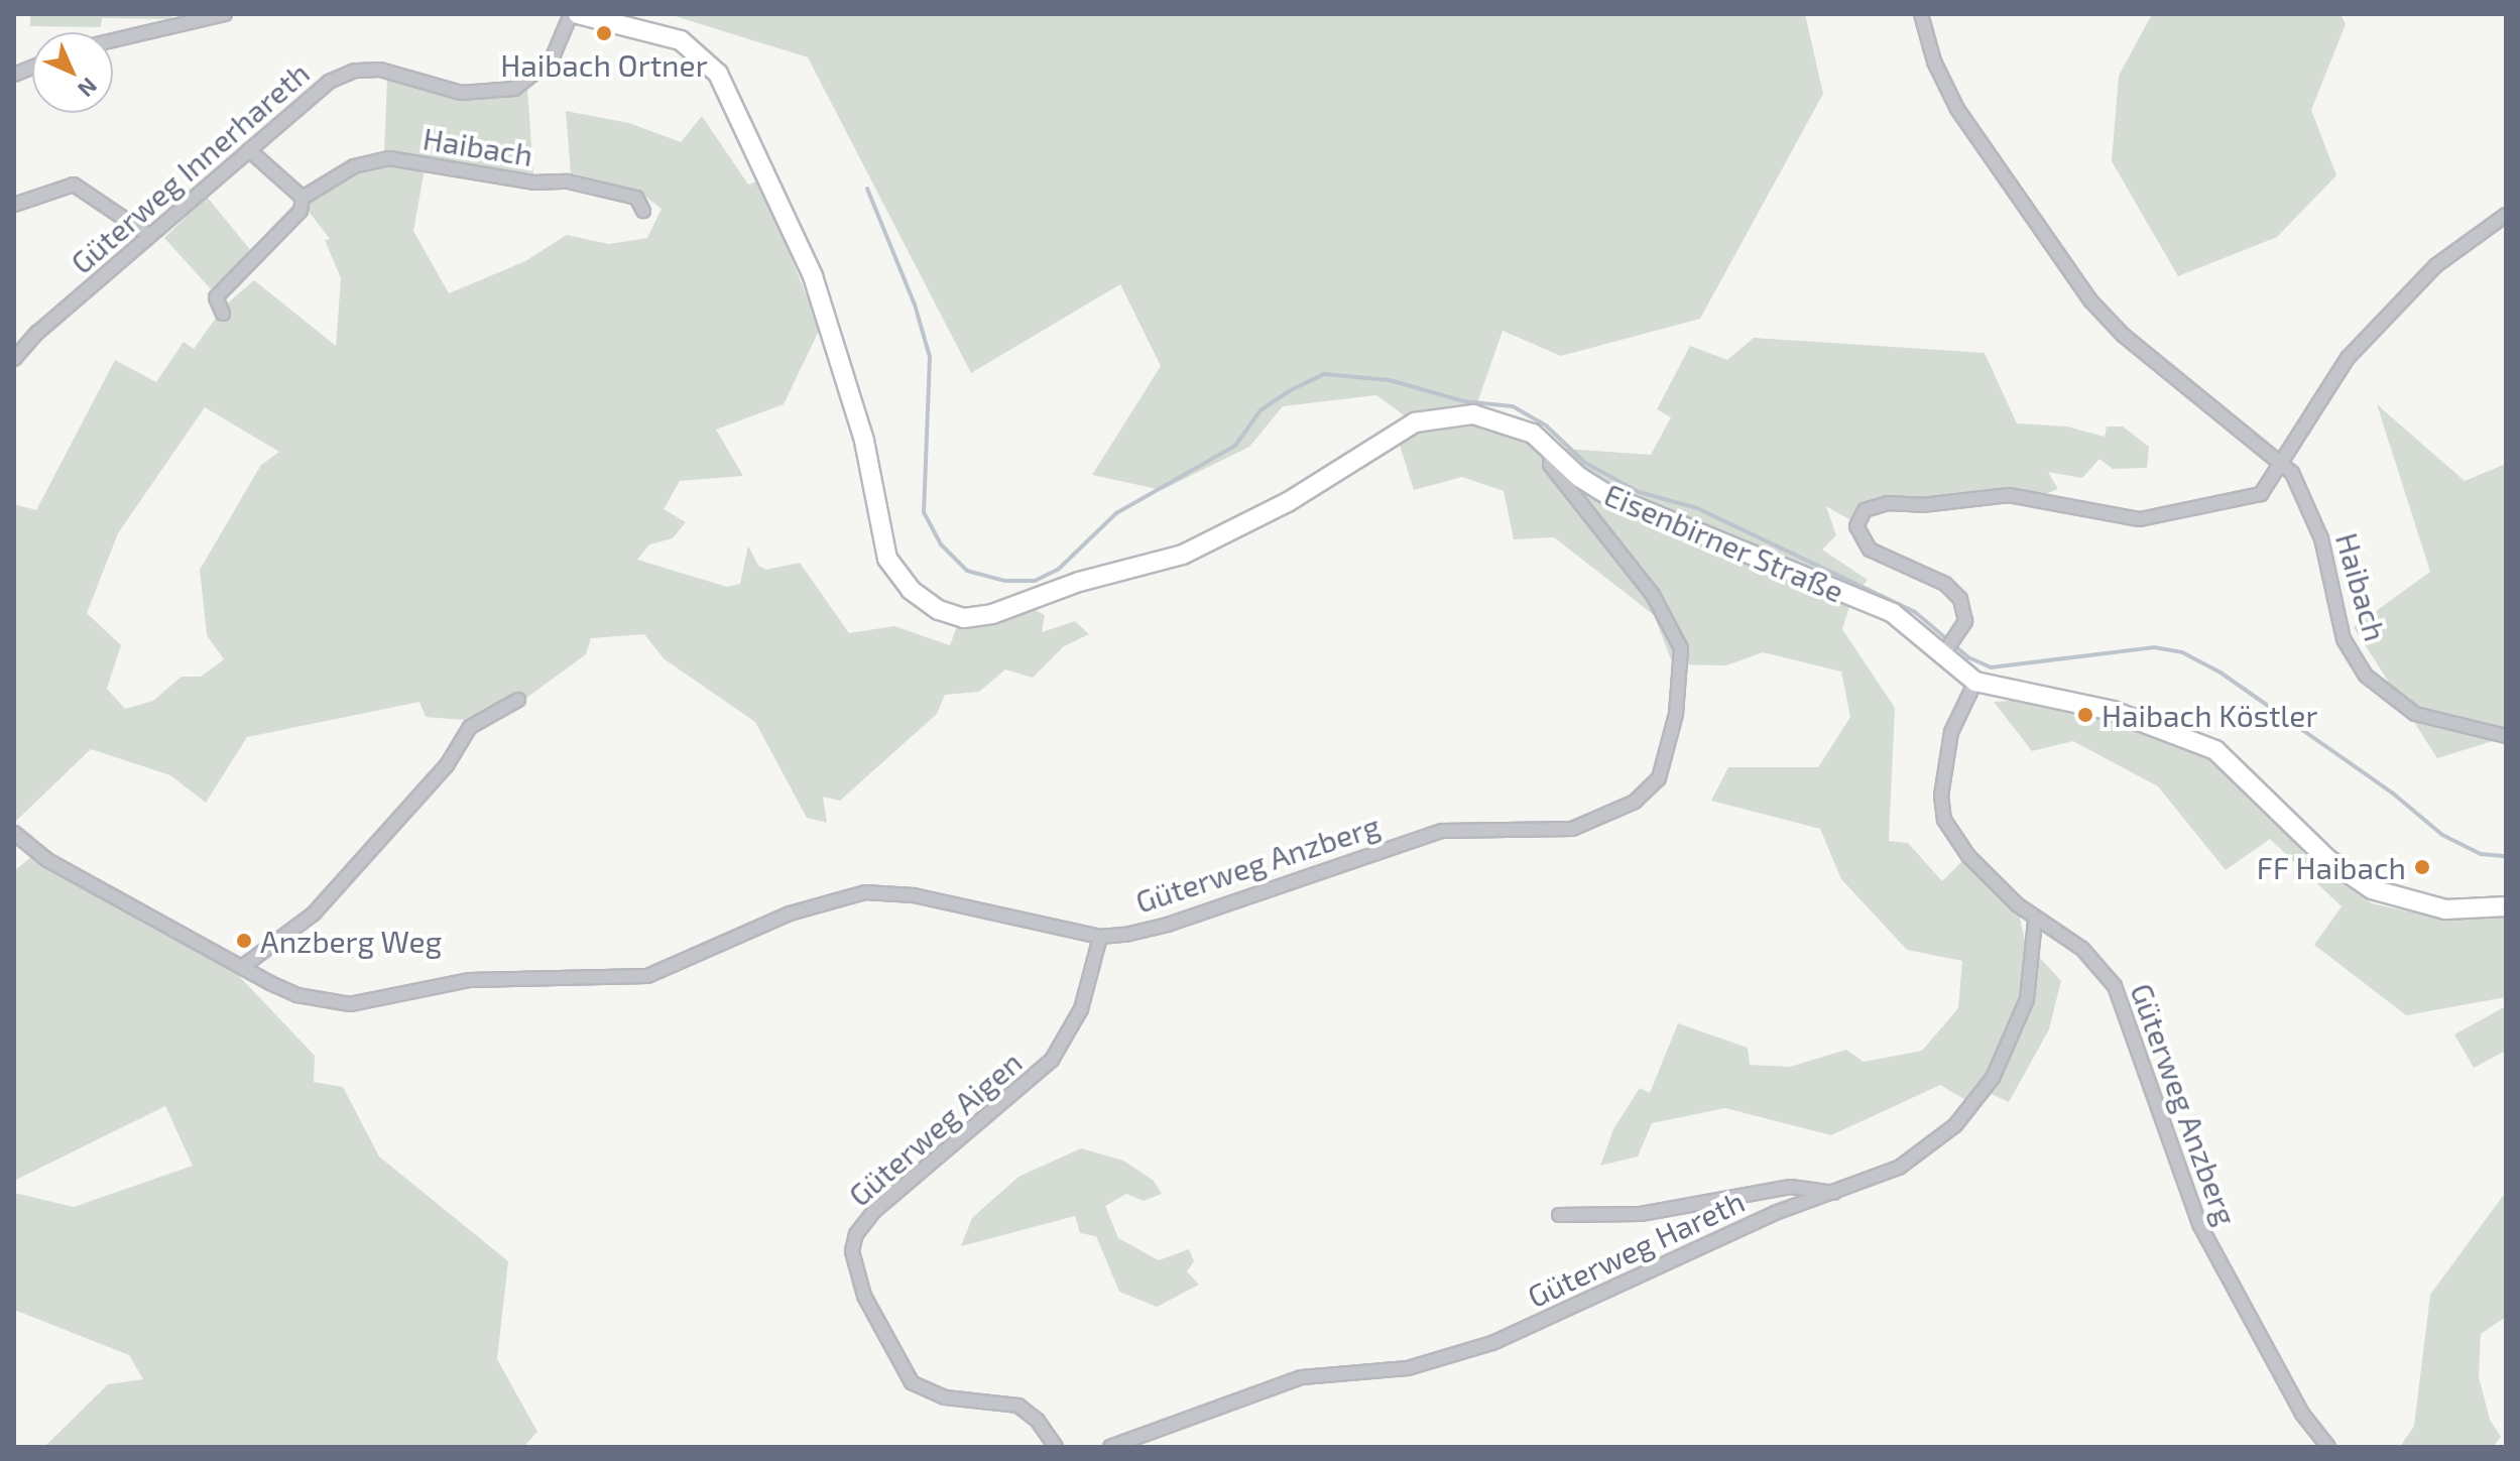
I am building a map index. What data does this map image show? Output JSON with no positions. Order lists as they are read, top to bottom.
{
  "streets": {
    "main road": ["Eisenbirner Straße"],
    "street": [
      "Haibach",
      "Güterweg Innerhareth",
      "Güterweg Anzberg",
      "Güterweg Aigen",
      "Güterweg Hareth"
    ]
  },
  "crossings": [
    ["Eisenbirner Straße", "Güterweg Anzberg"],
    ["Güterweg Anzberg", "Güterweg Aigen"],
    ["Güterweg Anzberg", "Güterweg Hareth"]
  ],
  "places": [
    "Haibach Ortner",
    "Haibach Köstler",
    "FF Haibach",
    "Anzberg Weg"
  ],
  "north": "bottom right"
}
